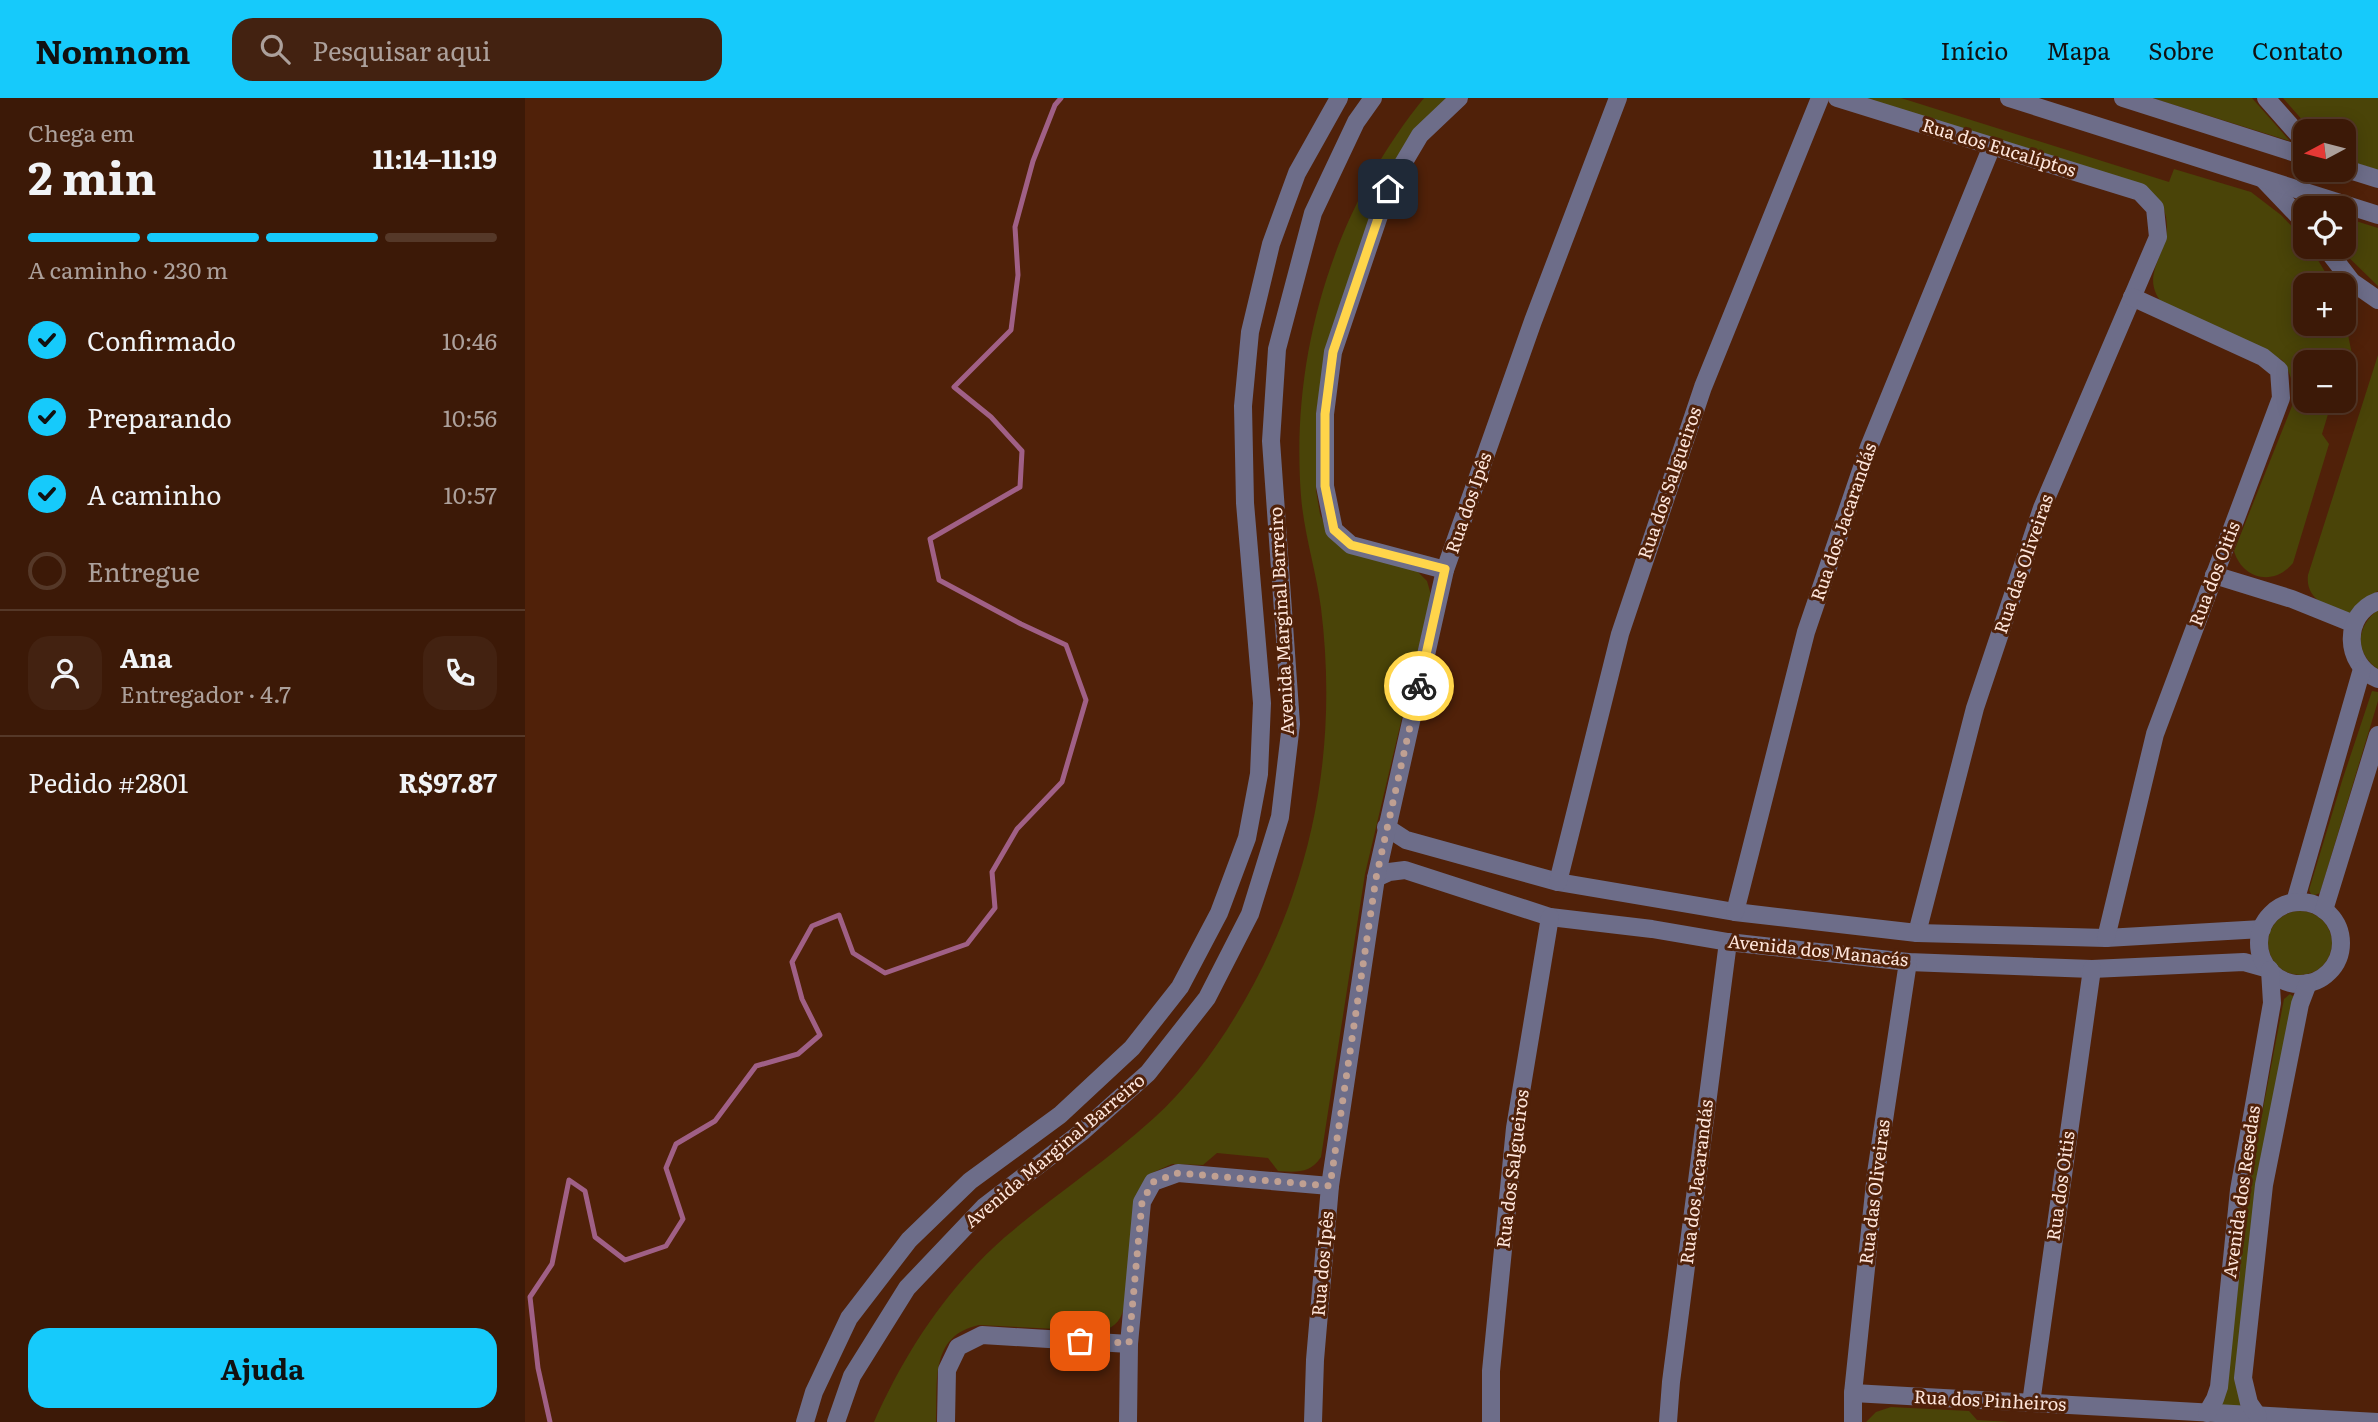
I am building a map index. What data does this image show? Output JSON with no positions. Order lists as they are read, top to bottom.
{
  "streets": {
    "street": [
      "Rua dos Eucalíptos",
      "Rua dos Salgueiros",
      "Rua dos Ipês",
      "Rua dos Jacarandás",
      "Rua das Oliveiras",
      "Rua dos Oitis",
      "Avenida Marginal Barreiro",
      "Avenida dos Manacás",
      "Avenida dos Resedas",
      "Rua dos Pinheiros"
    ]
  },
  "crossings": [
    ["Rua dos Eucalíptos", "Rua dos Jacarandás"],
    ["Rua dos Eucalíptos", "Rua das Oliveiras"],
    ["Rua dos Salgueiros", "Avenida dos Manacás"],
    ["Rua dos Ipês", "Avenida dos Manacás"],
    ["Rua dos Jacarandás", "Avenida dos Manacás"],
    ["Rua das Oliveiras", "Rua dos Oitis"],
    ["Rua das Oliveiras", "Avenida dos Manacás"],
    ["Rua das Oliveiras", "Rua dos Pinheiros"],
    ["Rua dos Oitis", "Avenida dos Manacás"],
    ["Rua dos Oitis", "Rua dos Pinheiros"],
    ["Avenida dos Manacás", "Avenida dos Resedas"],
    ["Avenida dos Resedas", "Rua dos Pinheiros"]
  ],
  "north": "left",
  "page": {
    "header": "Nomnom",
    "search": "Pesquisar aqui",
    "nav": [
      "Início",
      "Mapa",
      "Sobre",
      "Contato"
    ],
    "heading": ["2 min", "Chega em", "11:14–11:19"],
    "panel": [
      "Ana",
      "Entregador · 4.7",
      "Pedido #2801",
      "R$97.87"
    ],
    "map_buttons": ["+", "−"],
    "bar": "A caminho · 230 m",
    "list": [
      ["Confirmado", "10:46"],
      ["Preparando", "10:56"],
      ["A caminho", "10:57"],
      "Entregue"
    ],
    "buttons": "Ajuda"
  }
}
